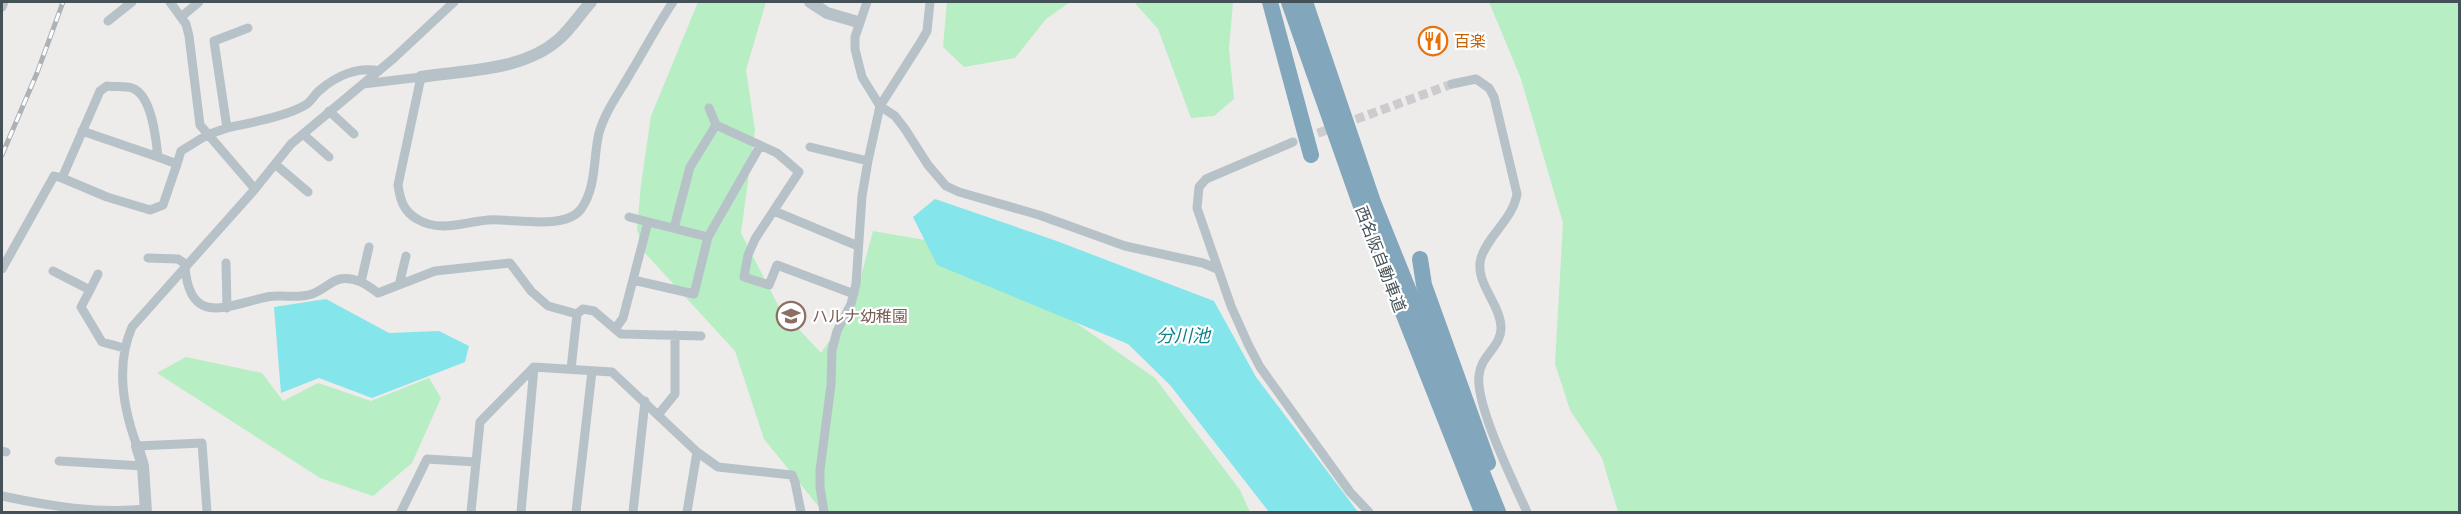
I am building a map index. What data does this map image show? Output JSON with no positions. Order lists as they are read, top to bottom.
{
  "streets": {
    "highway": ["西名阪自動車道"]
  },
  "water": ["分川池"],
  "places": {
    "restaurant": ["百楽"],
    "school or university": ["ハルナ幼稚園"]
  }
}
